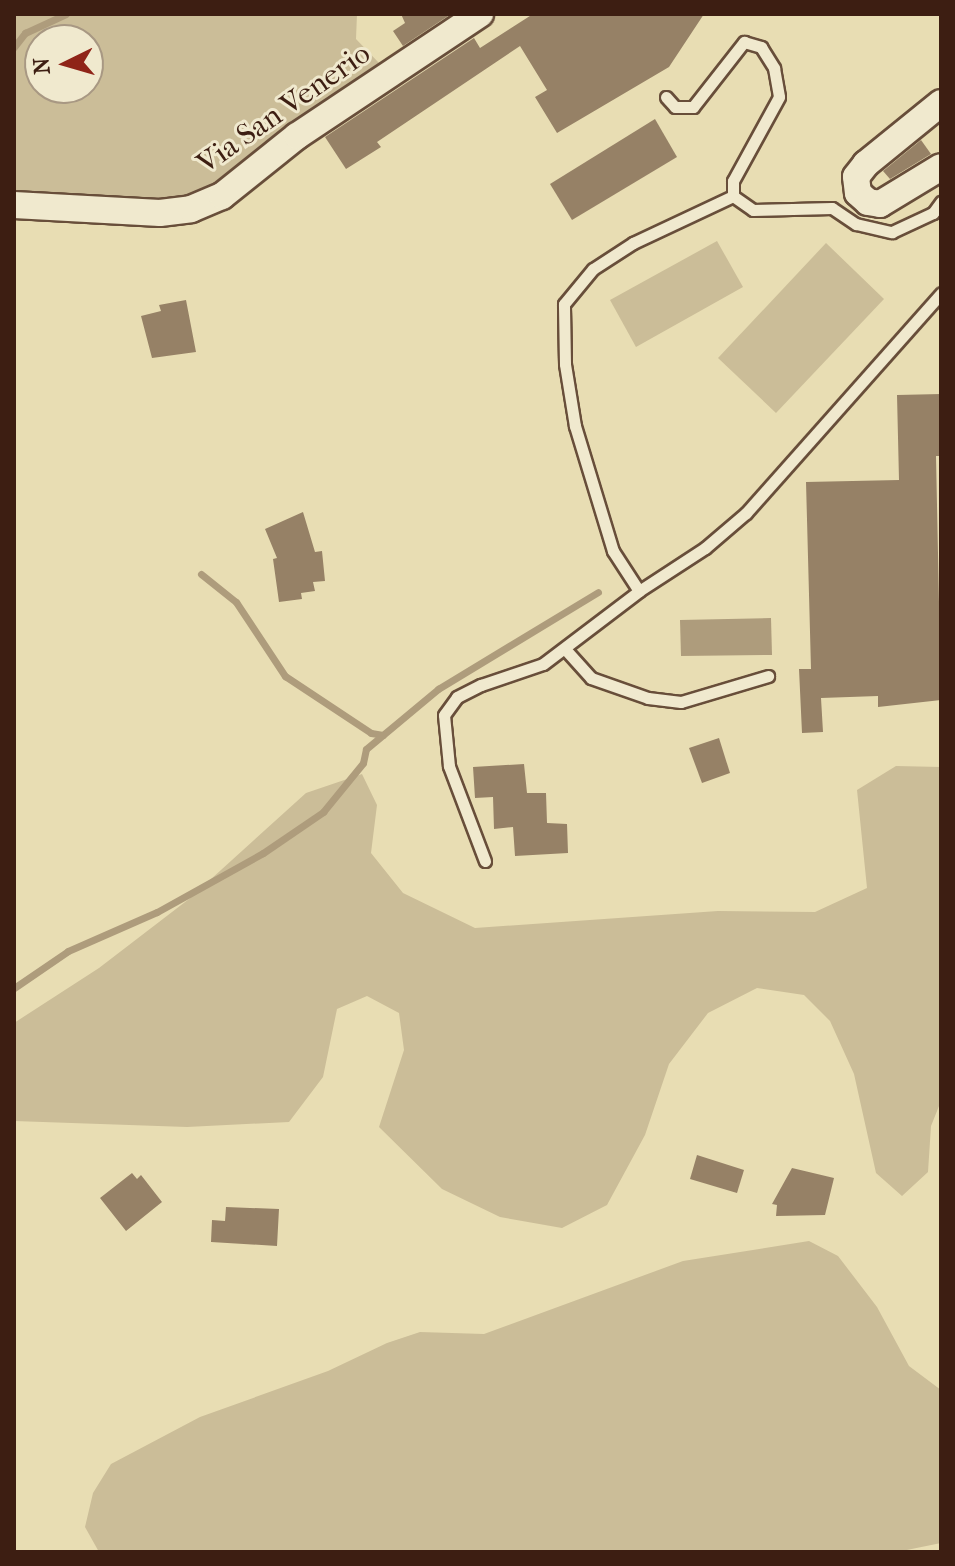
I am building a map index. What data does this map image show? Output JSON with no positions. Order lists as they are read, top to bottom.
{
  "streets": {
    "street": ["Via San Venerio"]
  },
  "north": "left"
}
